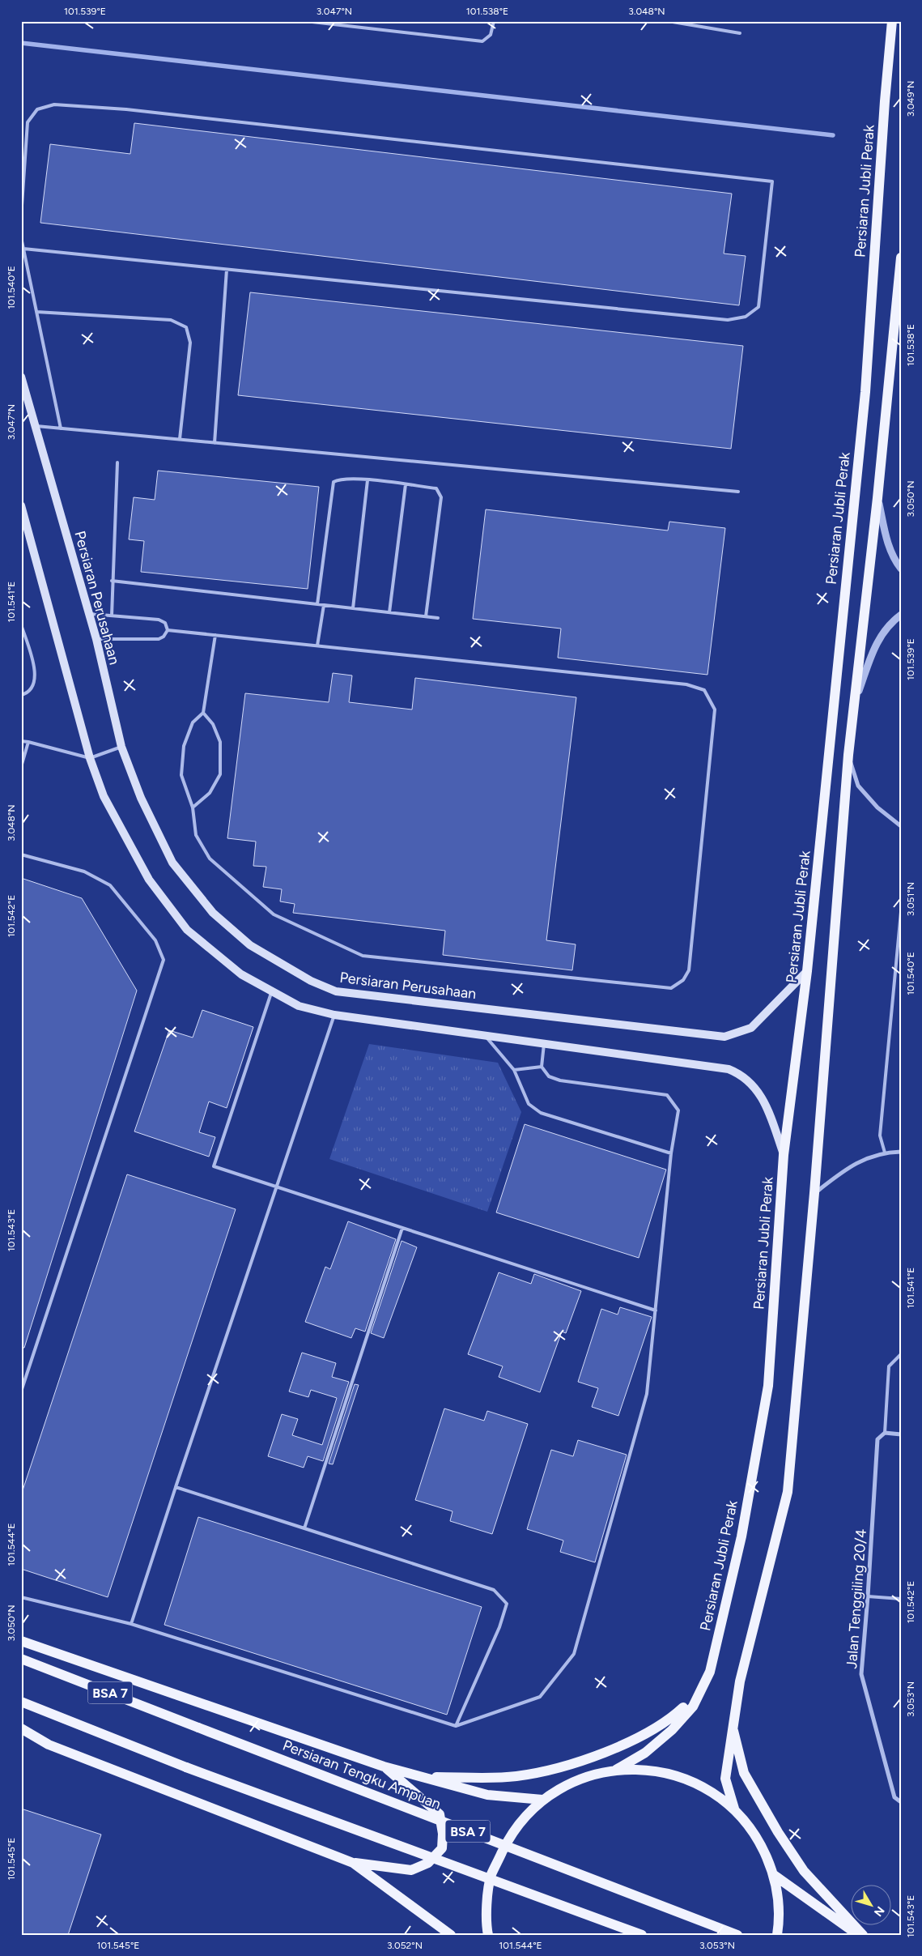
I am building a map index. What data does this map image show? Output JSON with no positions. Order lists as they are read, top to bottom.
{
  "streets": {
    "main road": [
      "Persiaran Jubli Perak",
      "Persiaran Perusahaan",
      "BSA 7",
      "Persiaran Tengku Ampuan"
    ],
    "street": ["Jalan Tenggiling 20/4"]
  },
  "crossings": [
    ["Persiaran Jubli Perak", "Persiaran Perusahaan"]
  ],
  "north": "bottom right",
  "coordinates": [
    "101.539°E",
    "3.047°N",
    "101.538°E",
    "3.048°N",
    "3.049°N",
    "101.540°E",
    "3.050°N",
    "101.541°E",
    "3.051°N",
    "101.542°E",
    "101.543°E",
    "101.544°E",
    "3.053°N",
    "101.545°E",
    "3.052°N"
  ]
}
